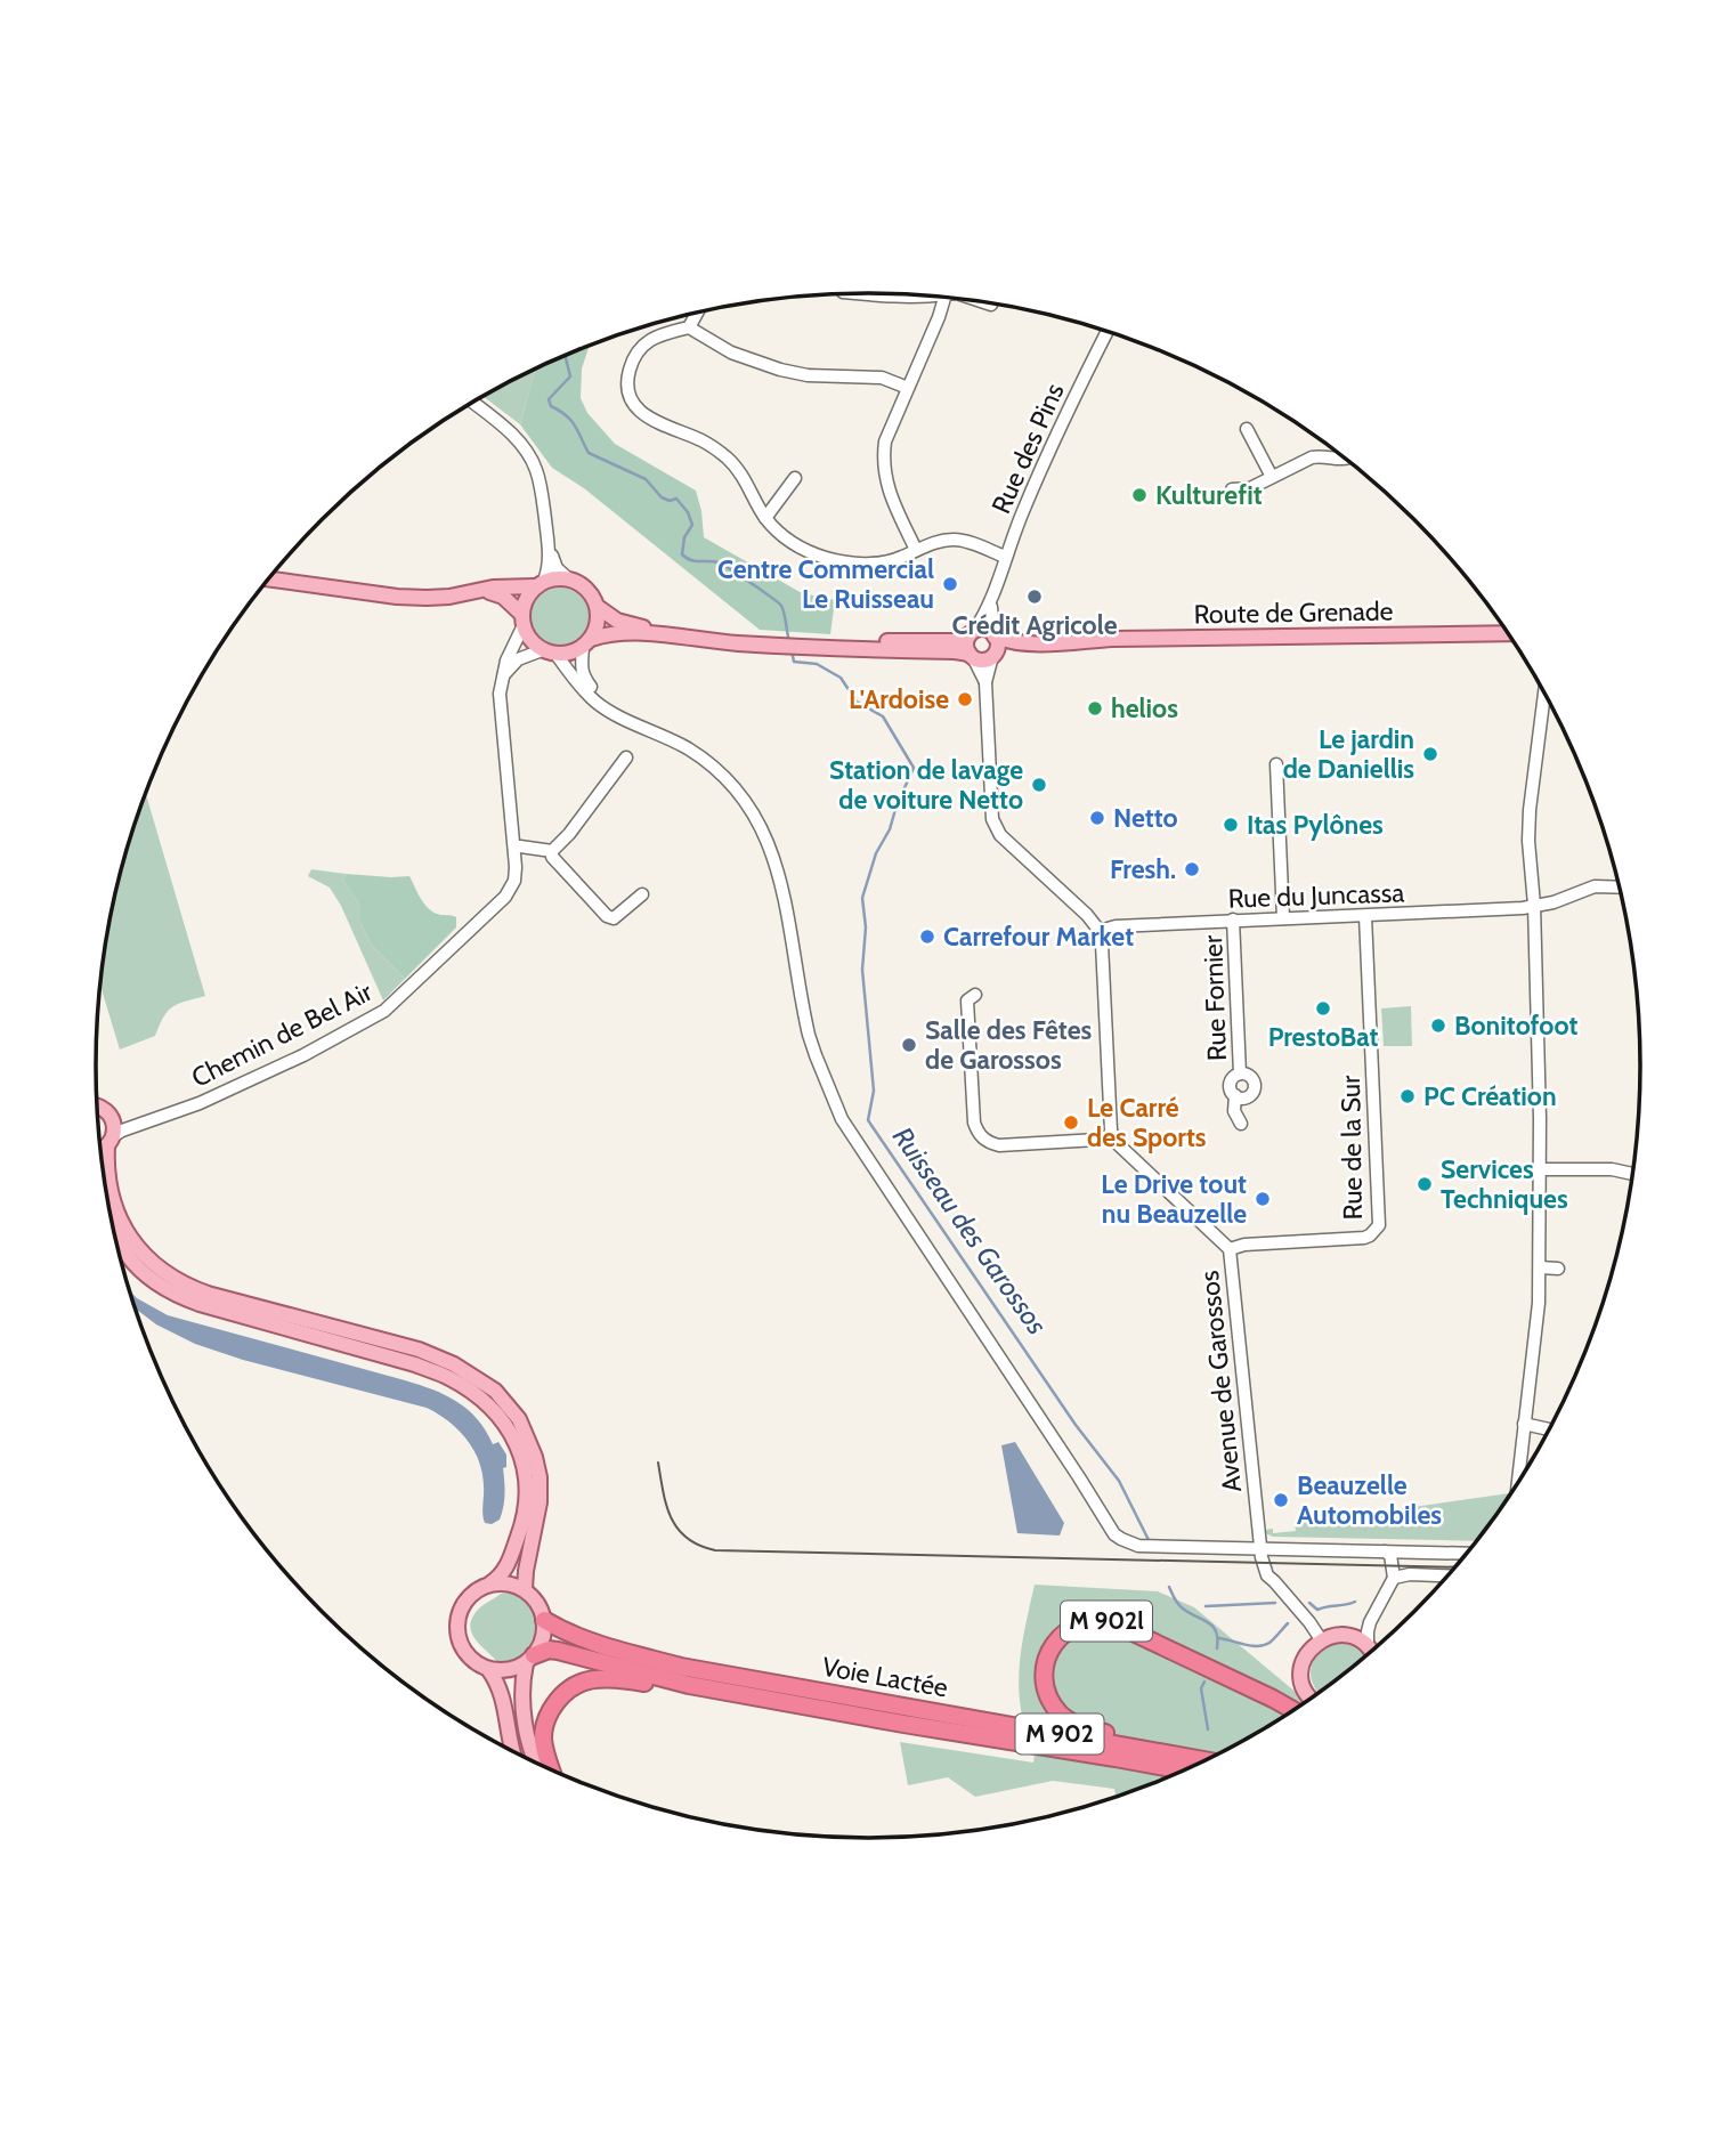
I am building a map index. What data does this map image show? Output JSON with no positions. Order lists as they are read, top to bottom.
{
  "streets": {
    "highway": ["M 902l", "Voie Lactée", "M 902"],
    "main road": ["Route de Grenade"],
    "street": [
      "Rue des Pins",
      "Rue du Juncassa",
      "Rue Fornier",
      "Chemin de Bel Air",
      "Rue de la Sur",
      "Avenue de Garossos"
    ]
  },
  "crossings": [
    ["Rue des Pins", "Route de Grenade"],
    ["Rue du Juncassa", "Rue Fornier"],
    ["Rue du Juncassa", "Rue de la Sur"],
    ["Rue de la Sur", "Avenue de Garossos"],
    ["M 902l", "Voie Lactée"]
  ],
  "water": ["Ruisseau des Garossos"],
  "places": [
    "Kulturefit",
    "Centre Commercial Le Ruisseau",
    "Crédit Agricole",
    "L'Ardoise",
    "helios",
    "Le jardin de Daniellis",
    "Station de lavage de voiture Netto",
    "Netto",
    "Itas Pylônes",
    "Fresh.",
    "Carrefour Market",
    "PrestoBat",
    "Bonitofoot",
    "Salle des Fêtes de Garossos",
    "PC Création",
    "Le Carré des Sports",
    "Services Techniques",
    "Le Drive tout nu Beauzelle",
    "Beauzelle Automobiles"
  ]
}
